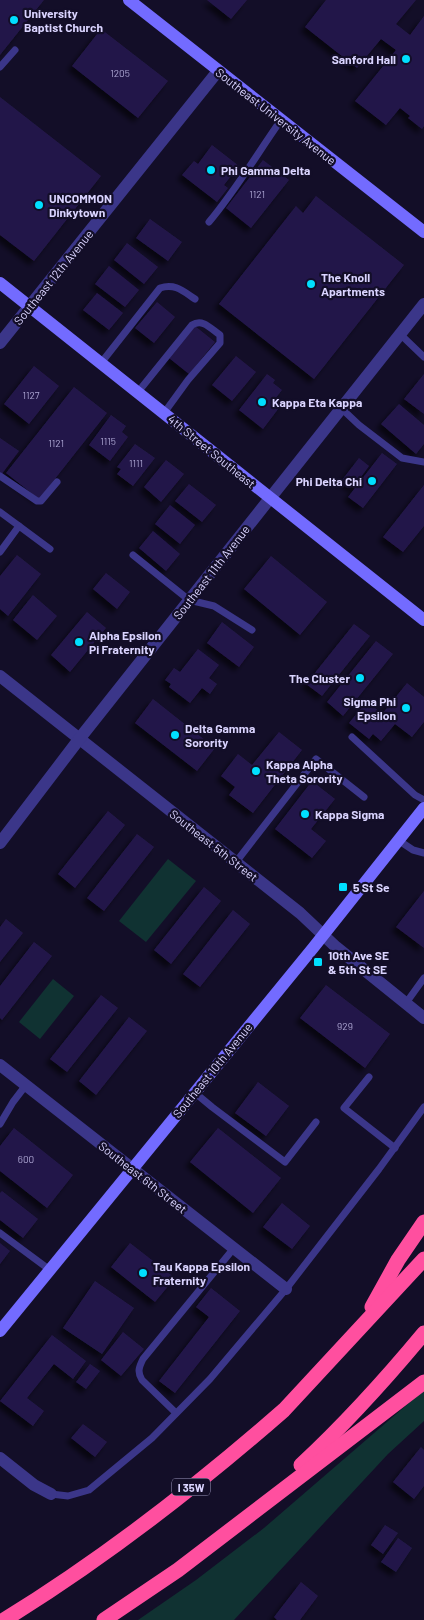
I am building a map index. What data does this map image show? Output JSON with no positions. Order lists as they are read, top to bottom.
{
  "streets": {
    "highway": ["I 35W"],
    "main road": ["Southeast University Avenue", "4th Street Southeast", "Southeast 10th Avenue"],
    "street": [
      "Southeast 12th Avenue",
      "Southeast 11th Avenue",
      "Southeast 5th Street",
      "Southeast 6th Street"
    ]
  },
  "crossings": [
    ["Southeast University Avenue", "Southeast 12th Avenue"],
    ["Southeast 12th Avenue", "4th Street Southeast"],
    ["4th Street Southeast", "Southeast 11th Avenue"],
    ["Southeast 11th Avenue", "Southeast 5th Street"],
    ["Southeast 5th Street", "Southeast 10th Avenue"],
    ["Southeast 10th Avenue", "Southeast 6th Street"]
  ],
  "places": {
    "other": [
      "University Baptist Church",
      "Sanford Hall",
      "Phi Gamma Delta",
      "UNCOMMON Dinkytown",
      "The Knoll Apartments",
      "Kappa Eta Kappa",
      "Phi Delta Chi",
      "Alpha Epsilon Pi Fraternity",
      "The Cluster",
      "Sigma Phi Epsilon",
      "Delta Gamma Sorority",
      "Kappa Alpha Theta Sorority",
      "Kappa Sigma",
      "Tau Kappa Epsilon Fraternity"
    ],
    "transit": ["5 St Se", "10th Ave SE & 5th St SE"]
  },
  "house_numbers": [
    "1205",
    "1121",
    "1127",
    "1115",
    "1121",
    "1111",
    "929",
    "600"
  ]
}
